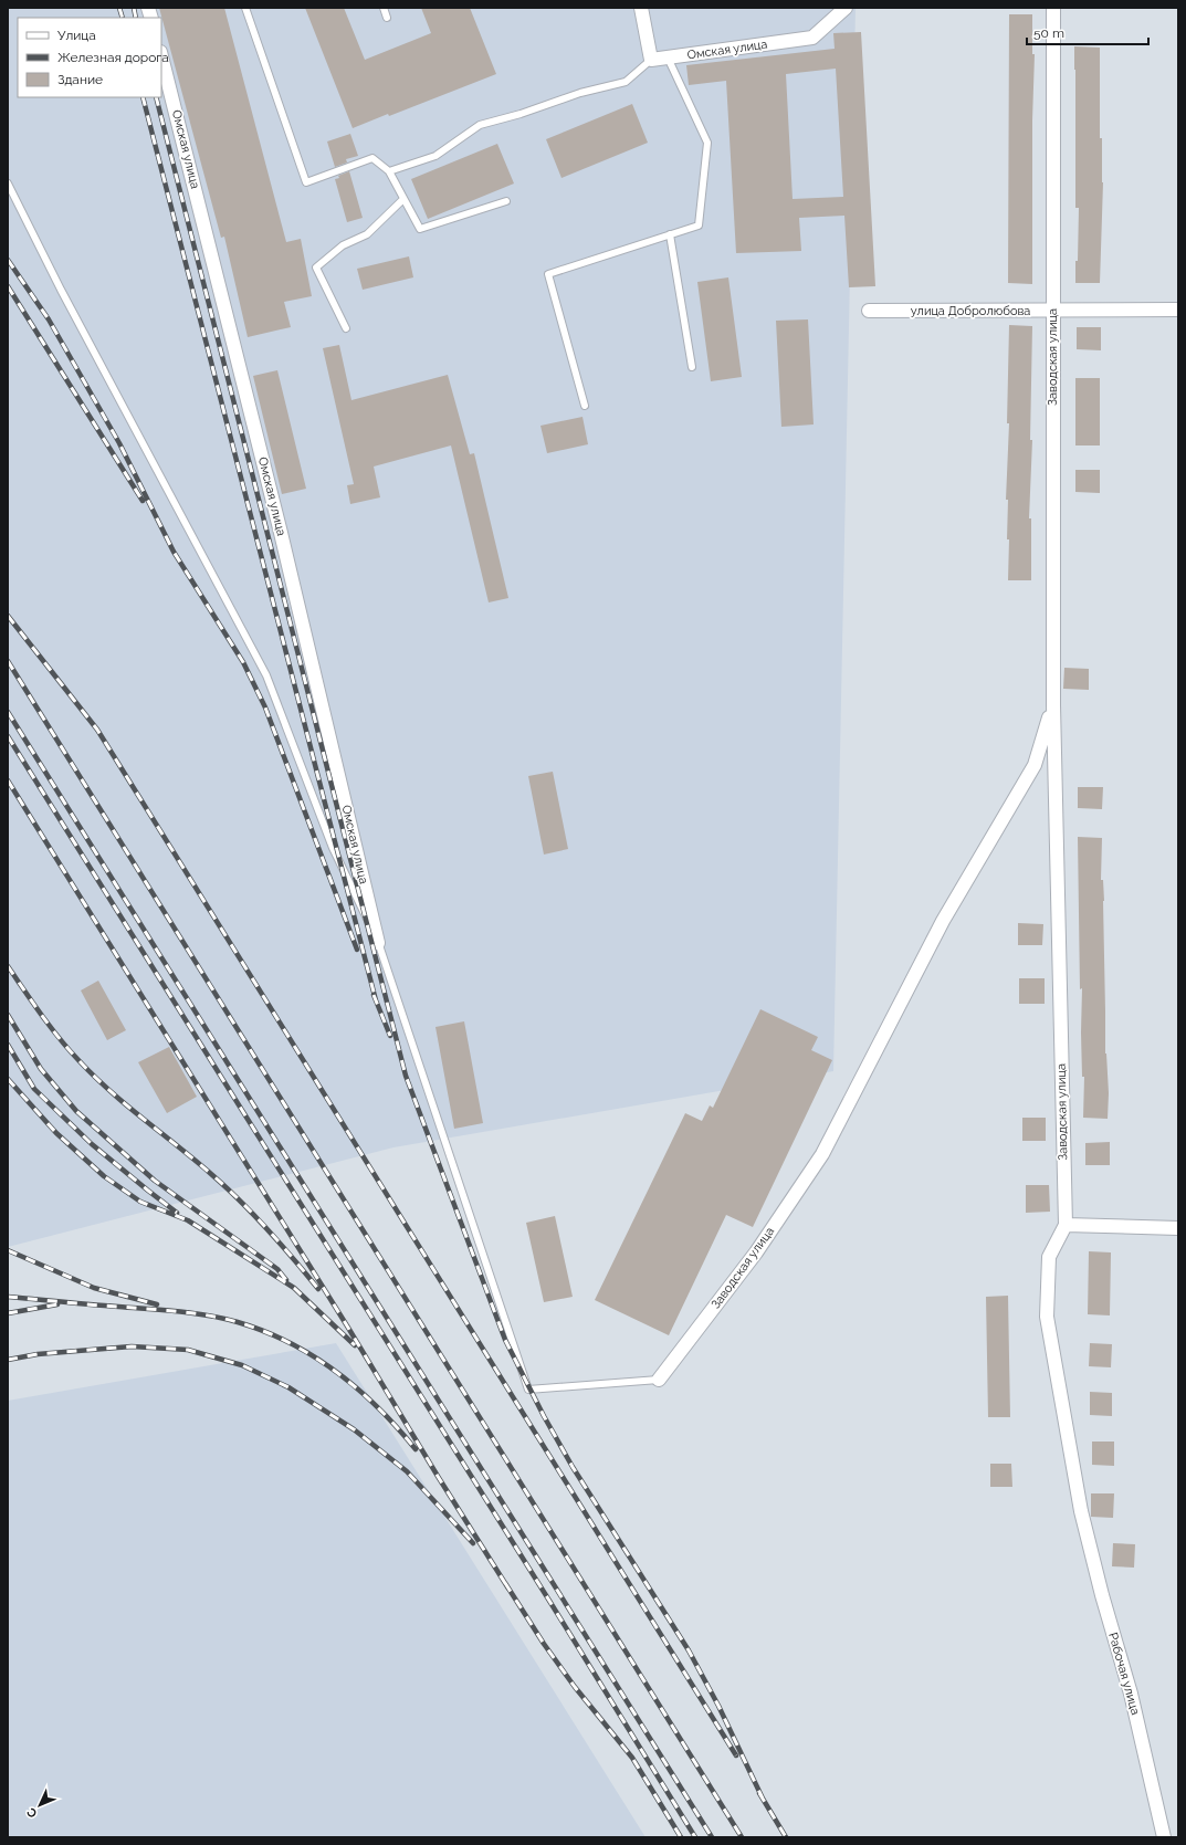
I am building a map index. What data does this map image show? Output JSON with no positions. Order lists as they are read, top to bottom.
{
  "streets": {
    "street": [
      "Омская улица",
      "улица Добролюбова",
      "Заводская улица",
      "Рабочая улица"
    ]
  },
  "crossings": [
    ["улица Добролюбова", "Заводская улица"],
    ["Заводская улица", "Рабочая улица"]
  ],
  "legend": ["Улица", "Железная дорога", "Здание"],
  "scale_bar": "50 m",
  "north": "bottom left"
}
